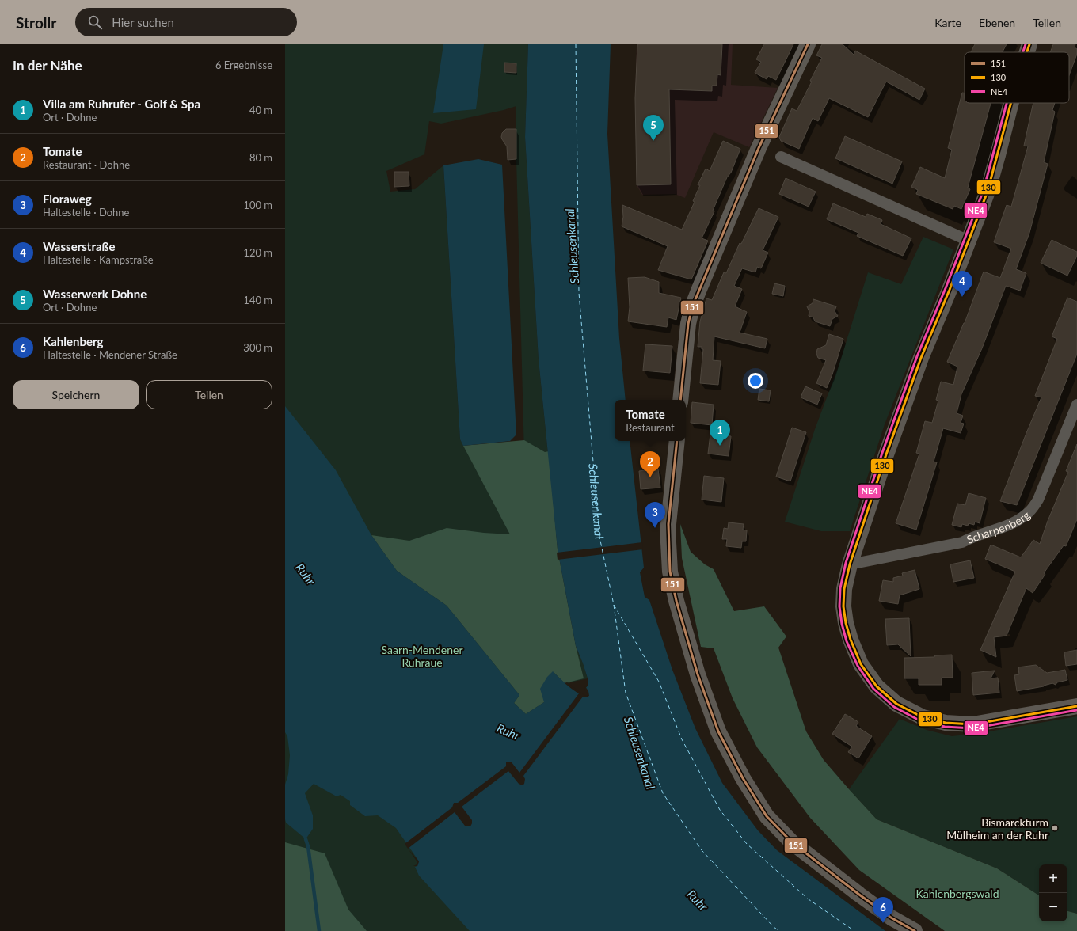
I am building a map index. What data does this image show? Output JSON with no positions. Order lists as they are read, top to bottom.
{
  "streets": {
    "street": ["Scharpenberg"]
  },
  "water": ["Schleusenkanal", "Ruhr"],
  "parks": ["Saarn-Mendener Ruhraue", "Kahlenbergswald"],
  "places": ["Bismarckturm Mülheim an der Ruhr"],
  "lines": ["transit line 151", "transit line 130", "transit line NE4"],
  "legend": ["151", "130", "NE4"],
  "page": {
    "header": "Strollr",
    "search": "Hier suchen",
    "nav": ["Karte", "Ebenen", "Teilen"],
    "heading": ["In der Nähe", "6 Ergebnisse"],
    "list": [
      {
        "mark": "1",
        "name": "Villa am Ruhrufer - Golf & Spa",
        "note": "Ort · Dohne",
        "value": "40 m"
      },
      {
        "mark": "2",
        "name": "Tomate",
        "note": "Restaurant · Dohne",
        "value": "80 m"
      },
      {
        "mark": "3",
        "name": "Floraweg",
        "note": "Haltestelle · Dohne",
        "value": "100 m"
      },
      {
        "mark": "4",
        "name": "Wasserstraße",
        "note": "Haltestelle · Kampstraße",
        "value": "120 m"
      },
      {
        "mark": "5",
        "name": "Wasserwerk Dohne",
        "note": "Ort · Dohne",
        "value": "140 m"
      },
      {
        "mark": "6",
        "name": "Kahlenberg",
        "note": "Haltestelle · Mendener Straße",
        "value": "300 m"
      }
    ],
    "pins": [
      "5",
      "4",
      "1",
      "2",
      "3",
      "6"
    ],
    "buttons": ["Speichern", "Teilen"],
    "popup": ["Tomate", "Restaurant"],
    "map_buttons": ["+", "−"]
  }
}
